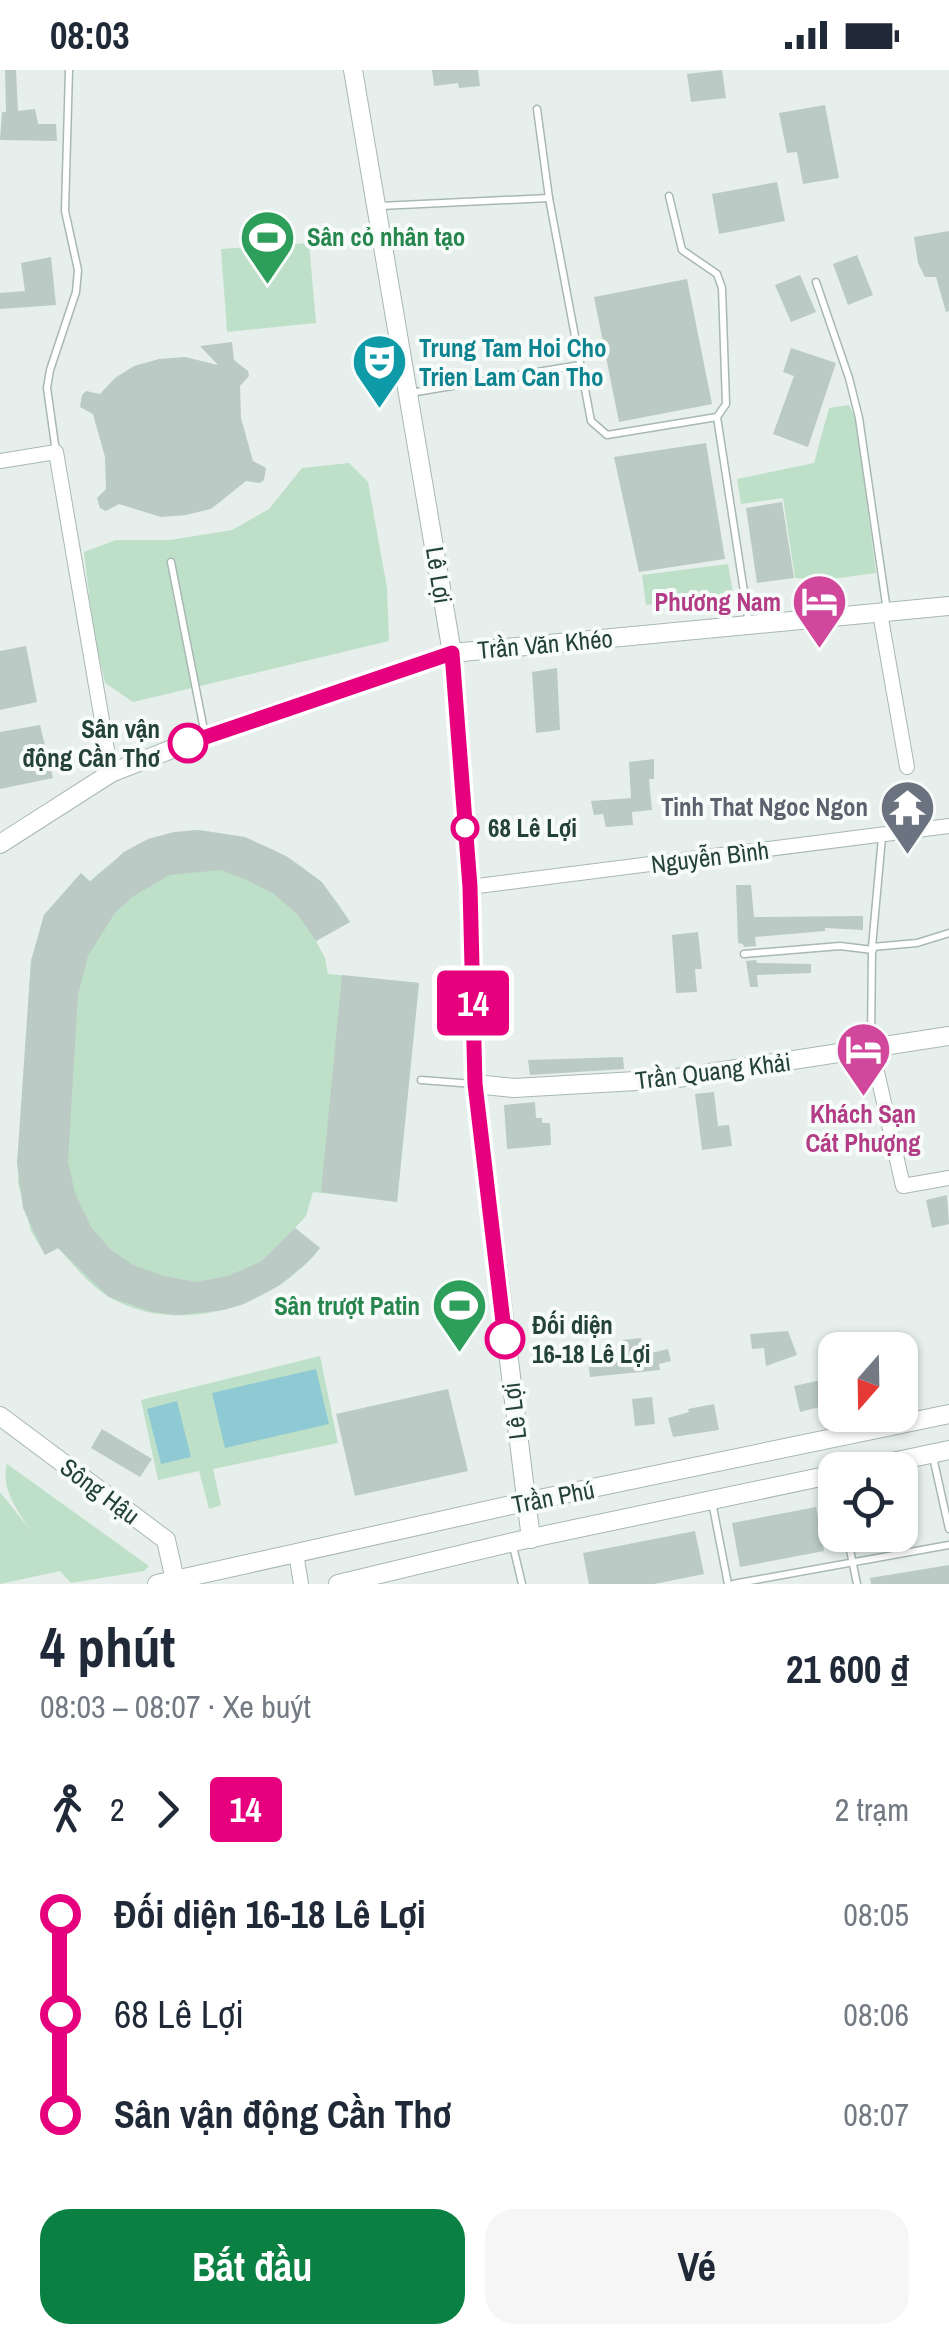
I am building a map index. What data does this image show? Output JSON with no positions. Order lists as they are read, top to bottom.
{
  "streets": {
    "street": [
      "Lê Lợi",
      "Trần Văn Khéo",
      "Nguyễn Bình",
      "Trần Quang Khải",
      "Sông Hậu",
      "Trần Phú"
    ]
  },
  "crossings": [
    ["Lê Lợi", "Trần Văn Khéo"],
    ["Lê Lợi", "Nguyễn Bình"],
    ["Lê Lợi", "Trần Quang Khải"],
    ["Lê Lợi", "Trần Phú"],
    ["Sông Hậu", "Trần Phú"]
  ],
  "places": {
    "sports": ["Sân cỏ nhân tạo", "Sân trượt Patin"],
    "theatre": ["Trung Tam Hoi Cho Trien Lam Can Tho"],
    "hotel": ["Phương Nam", "Khách Sạn Cát Phượng"],
    "other": ["Sân vận động Cần Thơ", "68 Lê Lợi", "Đối diện 16-18 Lê Lợi"],
    "temple": ["Tinh That Ngoc Ngon"]
  },
  "lines": ["bus line 14"],
  "north": "bottom",
  "page": {
    "status": "08:03",
    "on_map": "14",
    "heading": ["4 phút", "08:03 – 08:07 · Xe buýt", "21 600 ₫"],
    "legs": ["2", "14", "2 trạm"],
    "list": [
      {
        "name": "Đối diện 16-18 Lê Lợi",
        "value": "08:05"
      },
      {
        "name": "68 Lê Lợi",
        "value": "08:06"
      },
      {
        "name": "Sân vận động Cần Thơ",
        "value": "08:07"
      }
    ],
    "buttons": ["Bắt đầu", "Vé"]
  }
}
